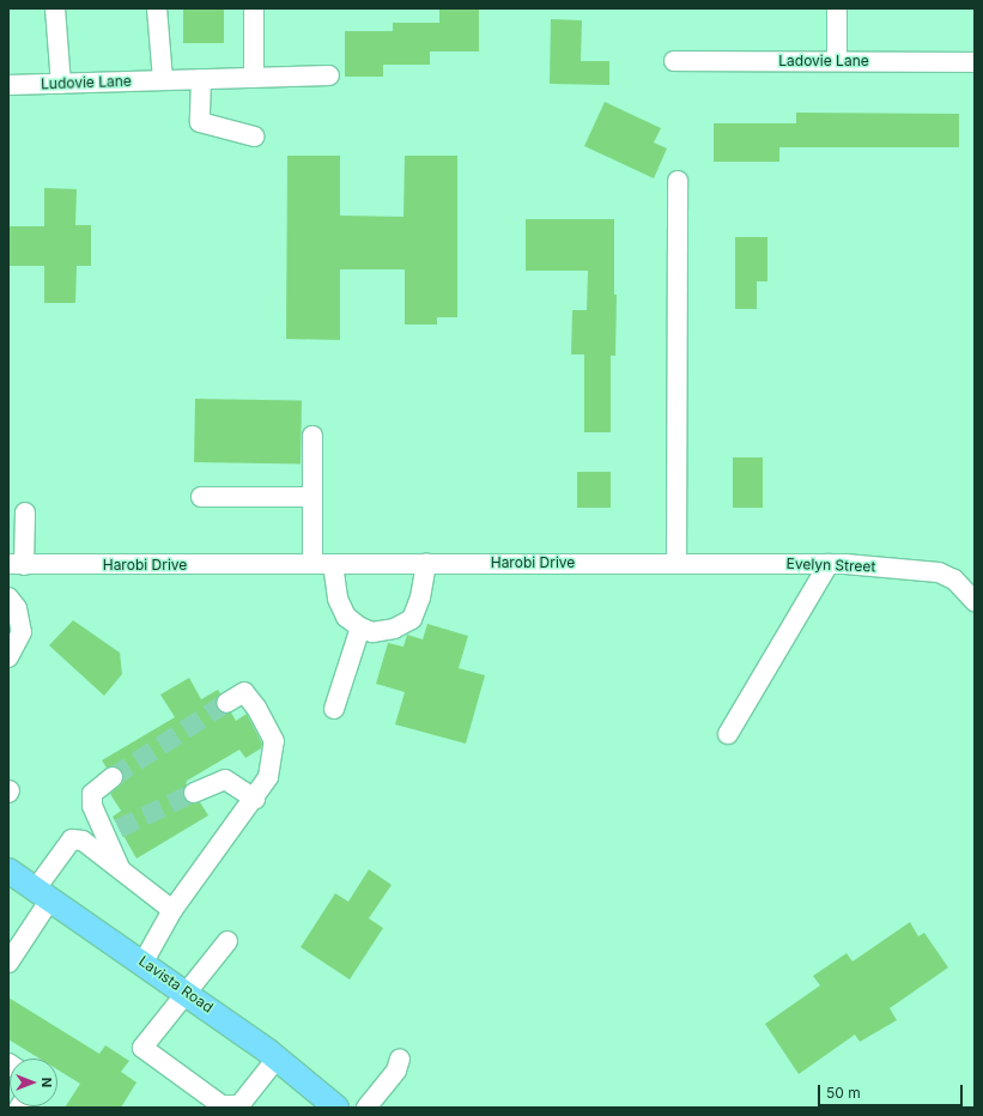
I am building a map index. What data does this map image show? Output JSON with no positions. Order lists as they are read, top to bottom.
{
  "streets": {
    "main road": ["Lavista Road"],
    "street": [
      "Ladovie Lane",
      "Ludovie Lane",
      "Harobi Drive",
      "Evelyn Street"
    ]
  },
  "crossings": [
    ["Harobi Drive", "Evelyn Street"]
  ],
  "scale_bar": "50 m",
  "north": "right"
}
